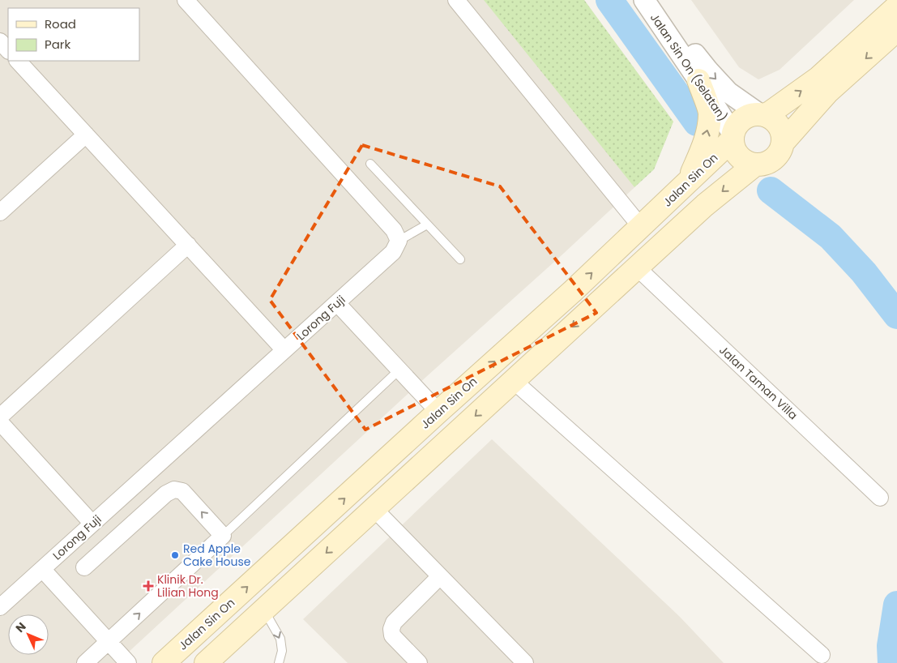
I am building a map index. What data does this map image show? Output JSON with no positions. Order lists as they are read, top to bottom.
{
  "streets": {
    "main road": ["Jalan Sin On"],
    "street": ["Jalan Sin On (Selatan)", "Lorong Fuji", "Jalan Taman Villa"]
  },
  "crossings": [
    ["Jalan Sin On (Selatan)", "Jalan Sin On"]
  ],
  "places": {
    "other": ["Red Apple Cake House"],
    "health": ["Klinik Dr. Lilian Hong"]
  },
  "legend": ["Road", "Park"],
  "north": "top left"
}
